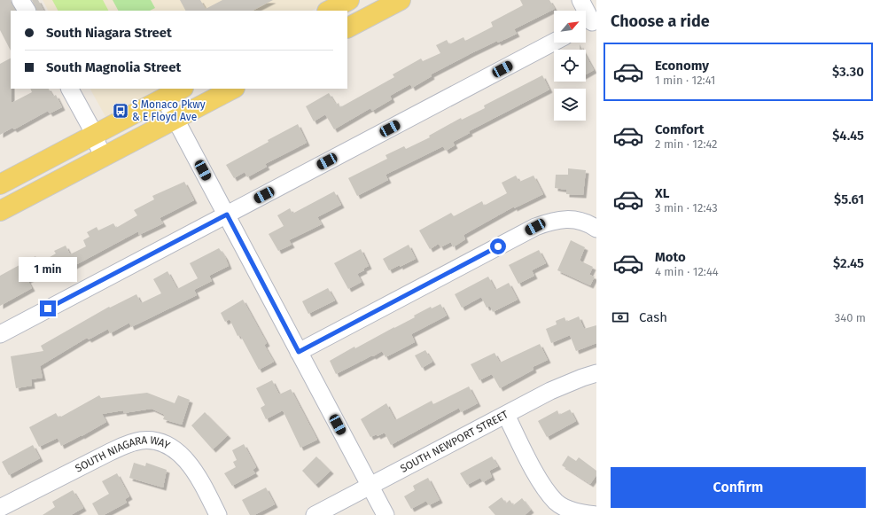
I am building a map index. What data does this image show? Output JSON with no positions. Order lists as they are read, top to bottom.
{
  "streets": {
    "street": ["SOUTH NEWPORT STREET", "SOUTH NIAGARA WAY"]
  },
  "places": {
    "bus stop": ["S Monaco Pkwy & E Floyd Ave"]
  },
  "north": "top right",
  "page": {
    "heading": "Choose a ride",
    "banner": ["South Niagara Street", "South Magnolia Street"],
    "list": [
      {
        "name": "Economy",
        "note": "1 min · 12:41",
        "value": "$3.30"
      },
      {
        "name": "Comfort",
        "note": "2 min · 12:42",
        "value": "$4.45"
      },
      {
        "name": "XL",
        "note": "3 min · 12:43",
        "value": "$5.61"
      },
      {
        "name": "Moto",
        "note": "4 min · 12:44",
        "value": "$2.45"
      }
    ],
    "bubble": "1 min",
    "pay": ["Cash", "340 m"],
    "buttons": "Confirm"
  }
}
